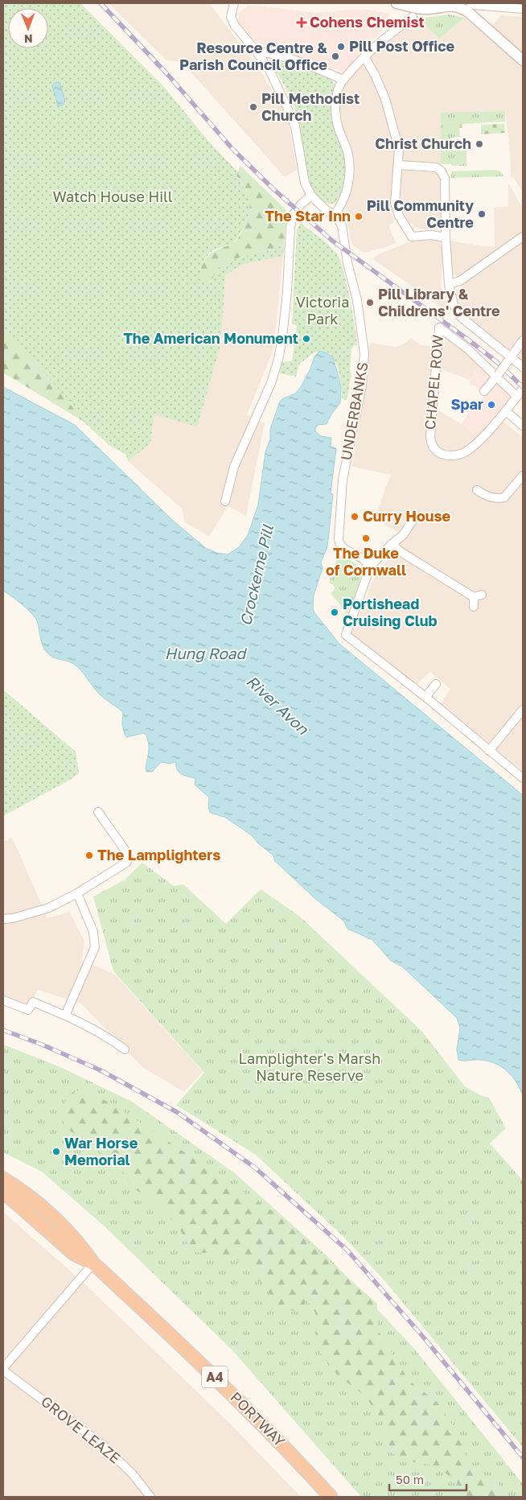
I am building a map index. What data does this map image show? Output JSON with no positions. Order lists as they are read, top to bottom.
{
  "streets": {
    "highway": ["A4", "PORTWAY"],
    "street": ["CHAPEL ROW", "UNDERBANKS", "GROVE LEAZE"]
  },
  "water": ["Crockerne Pill", "Hung Road", "River Avon"],
  "parks": ["Watch House Hill", "Victoria Park", "Lamplighter's Marsh Nature Reserve"],
  "places": {
    "health": ["Cohens Chemist"],
    "other": [
      "Pill Post Office",
      "Resource Centre & Parish Council Office",
      "Pill Methodist Church",
      "Christ Church",
      "Pill Community Centre",
      "The Star Inn",
      "Pill Library & Childrens' Centre",
      "The American Monument",
      "Spar",
      "Curry House",
      "The Duke of Cornwall",
      "Portishead Cruising Club",
      "The Lamplighters",
      "War Horse Memorial"
    ]
  },
  "scale_bar": "50 m",
  "north": "bottom"
}
